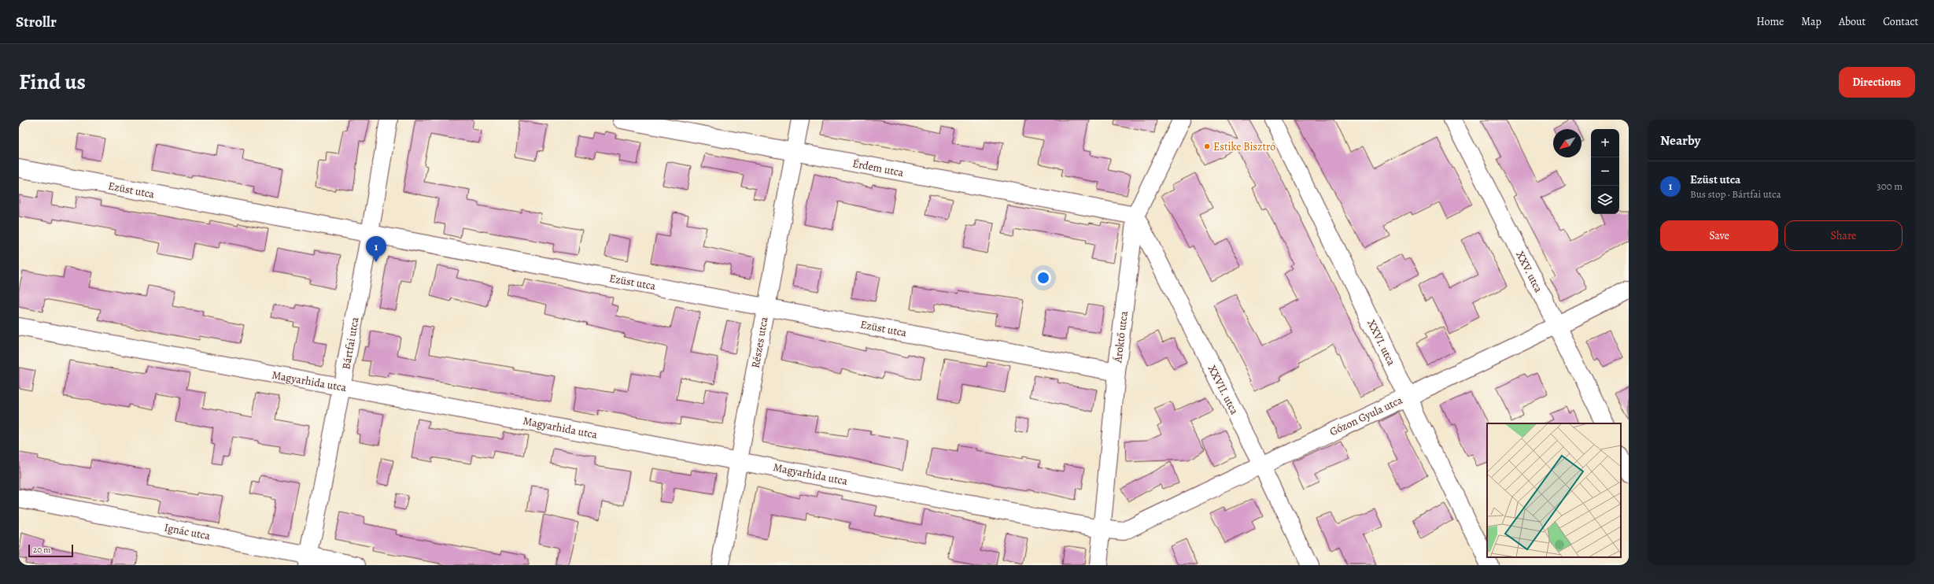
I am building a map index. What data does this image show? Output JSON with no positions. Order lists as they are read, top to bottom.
{
  "streets": {
    "street": [
      "Érdem utca",
      "Ezüst utca",
      "XXV. utca",
      "Ároktő utca",
      "Részes utca",
      "XXVI. utca",
      "Bártfai utca",
      "Magyarhida utca",
      "XXVII. utca",
      "Gózon Gyula utca",
      "Ignác utca"
    ]
  },
  "crossings": [
    ["Érdem utca", "Ároktő utca"],
    ["Érdem utca", "Részes utca"],
    ["Érdem utca", "XXVII. utca"],
    ["Ezüst utca", "Ároktő utca"],
    ["Ezüst utca", "Részes utca"],
    ["Ezüst utca", "Bártfai utca"],
    ["XXV. utca", "Gózon Gyula utca"],
    ["Ároktő utca", "Magyarhida utca"],
    ["Ároktő utca", "XXVII. utca"],
    ["Ároktő utca", "Gózon Gyula utca"],
    ["Részes utca", "Magyarhida utca"],
    ["XXVI. utca", "Gózon Gyula utca"],
    ["Bártfai utca", "Magyarhida utca"],
    ["Bártfai utca", "Ignác utca"],
    ["Magyarhida utca", "Gózon Gyula utca"],
    ["XXVII. utca", "Gózon Gyula utca"]
  ],
  "places": ["Estike Bisztró"],
  "scale_bar": "20 m",
  "north": "bottom left",
  "page": {
    "header": "Strollr",
    "nav": [
      "Home",
      "Map",
      "About",
      "Contact"
    ],
    "title": "Find us",
    "buttons": [
      "Directions",
      ["Save", "Share"]
    ],
    "heading": "Nearby",
    "map_buttons": ["+", "−"],
    "list": [
      {
        "mark": "1",
        "name": "Ezüst utca",
        "note": "Bus stop · Bártfai utca",
        "value": "300 m"
      }
    ],
    "pins": "1",
    "scale": "20 m"
  }
}
